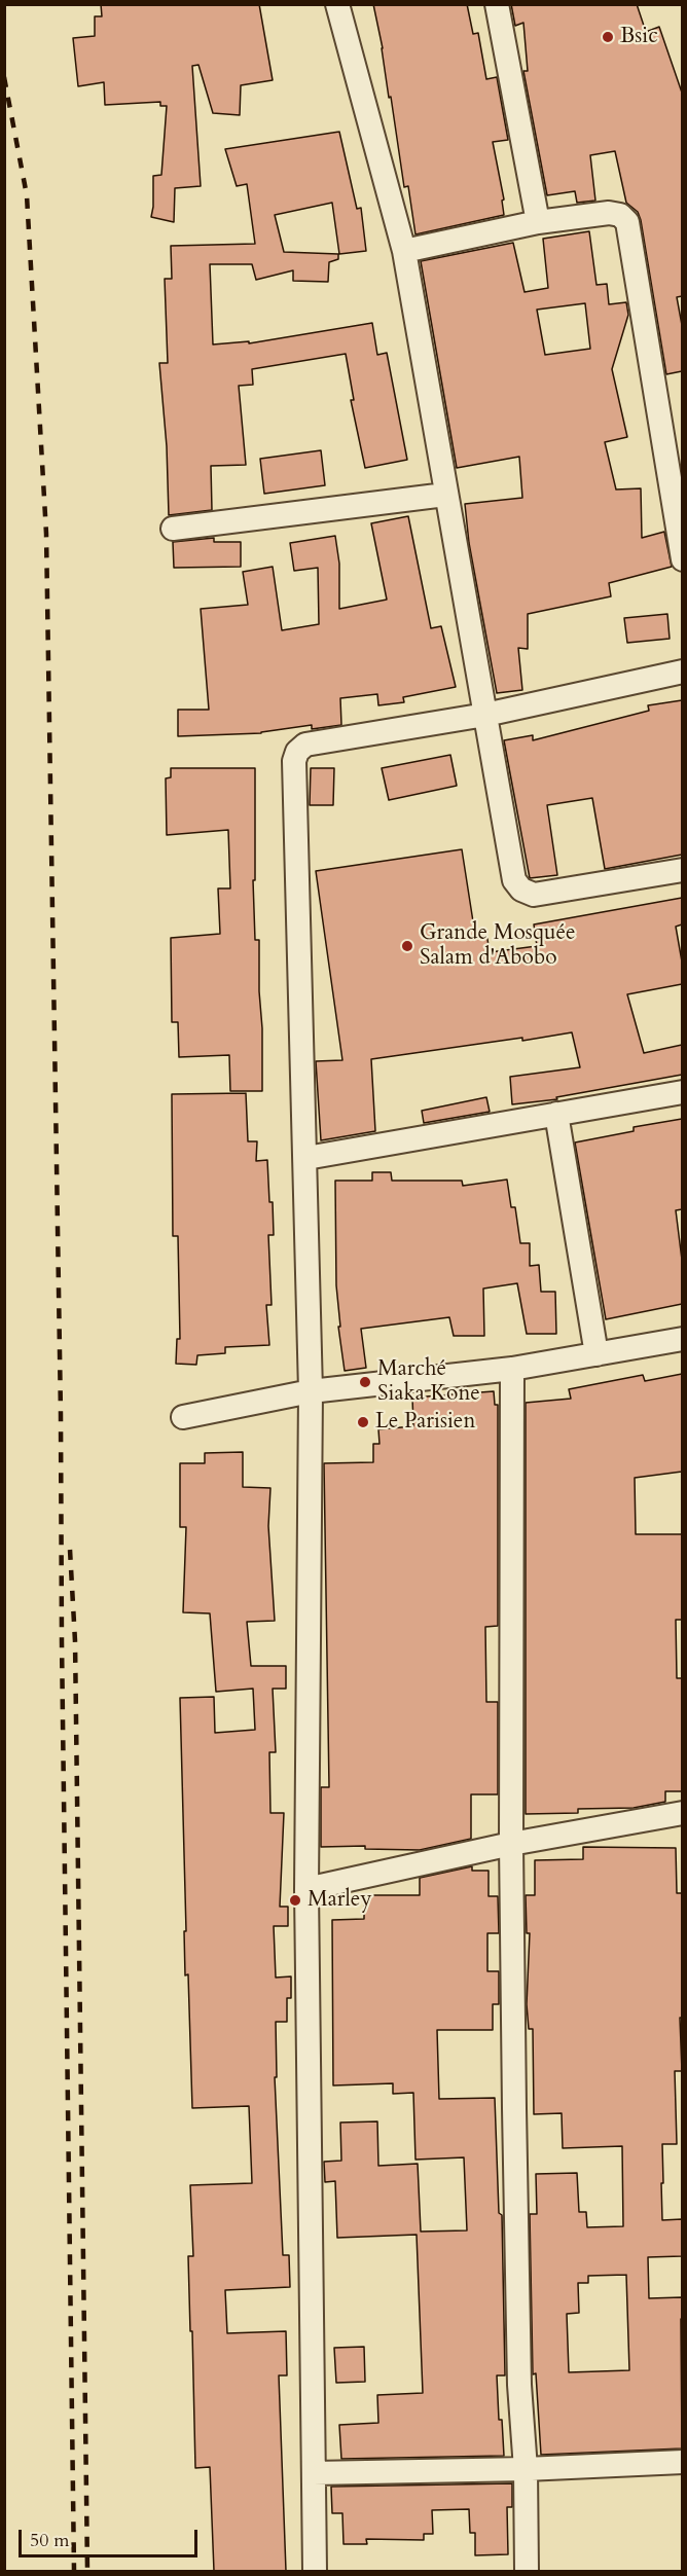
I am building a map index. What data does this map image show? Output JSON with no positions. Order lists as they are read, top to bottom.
{
  "places": [
    "Bsic",
    "Grande Mosquée Salam d'Abobo",
    "Marché Siaka Kone",
    "Le Parisien",
    "Marley"
  ],
  "scale_bar": "50 m"
}
